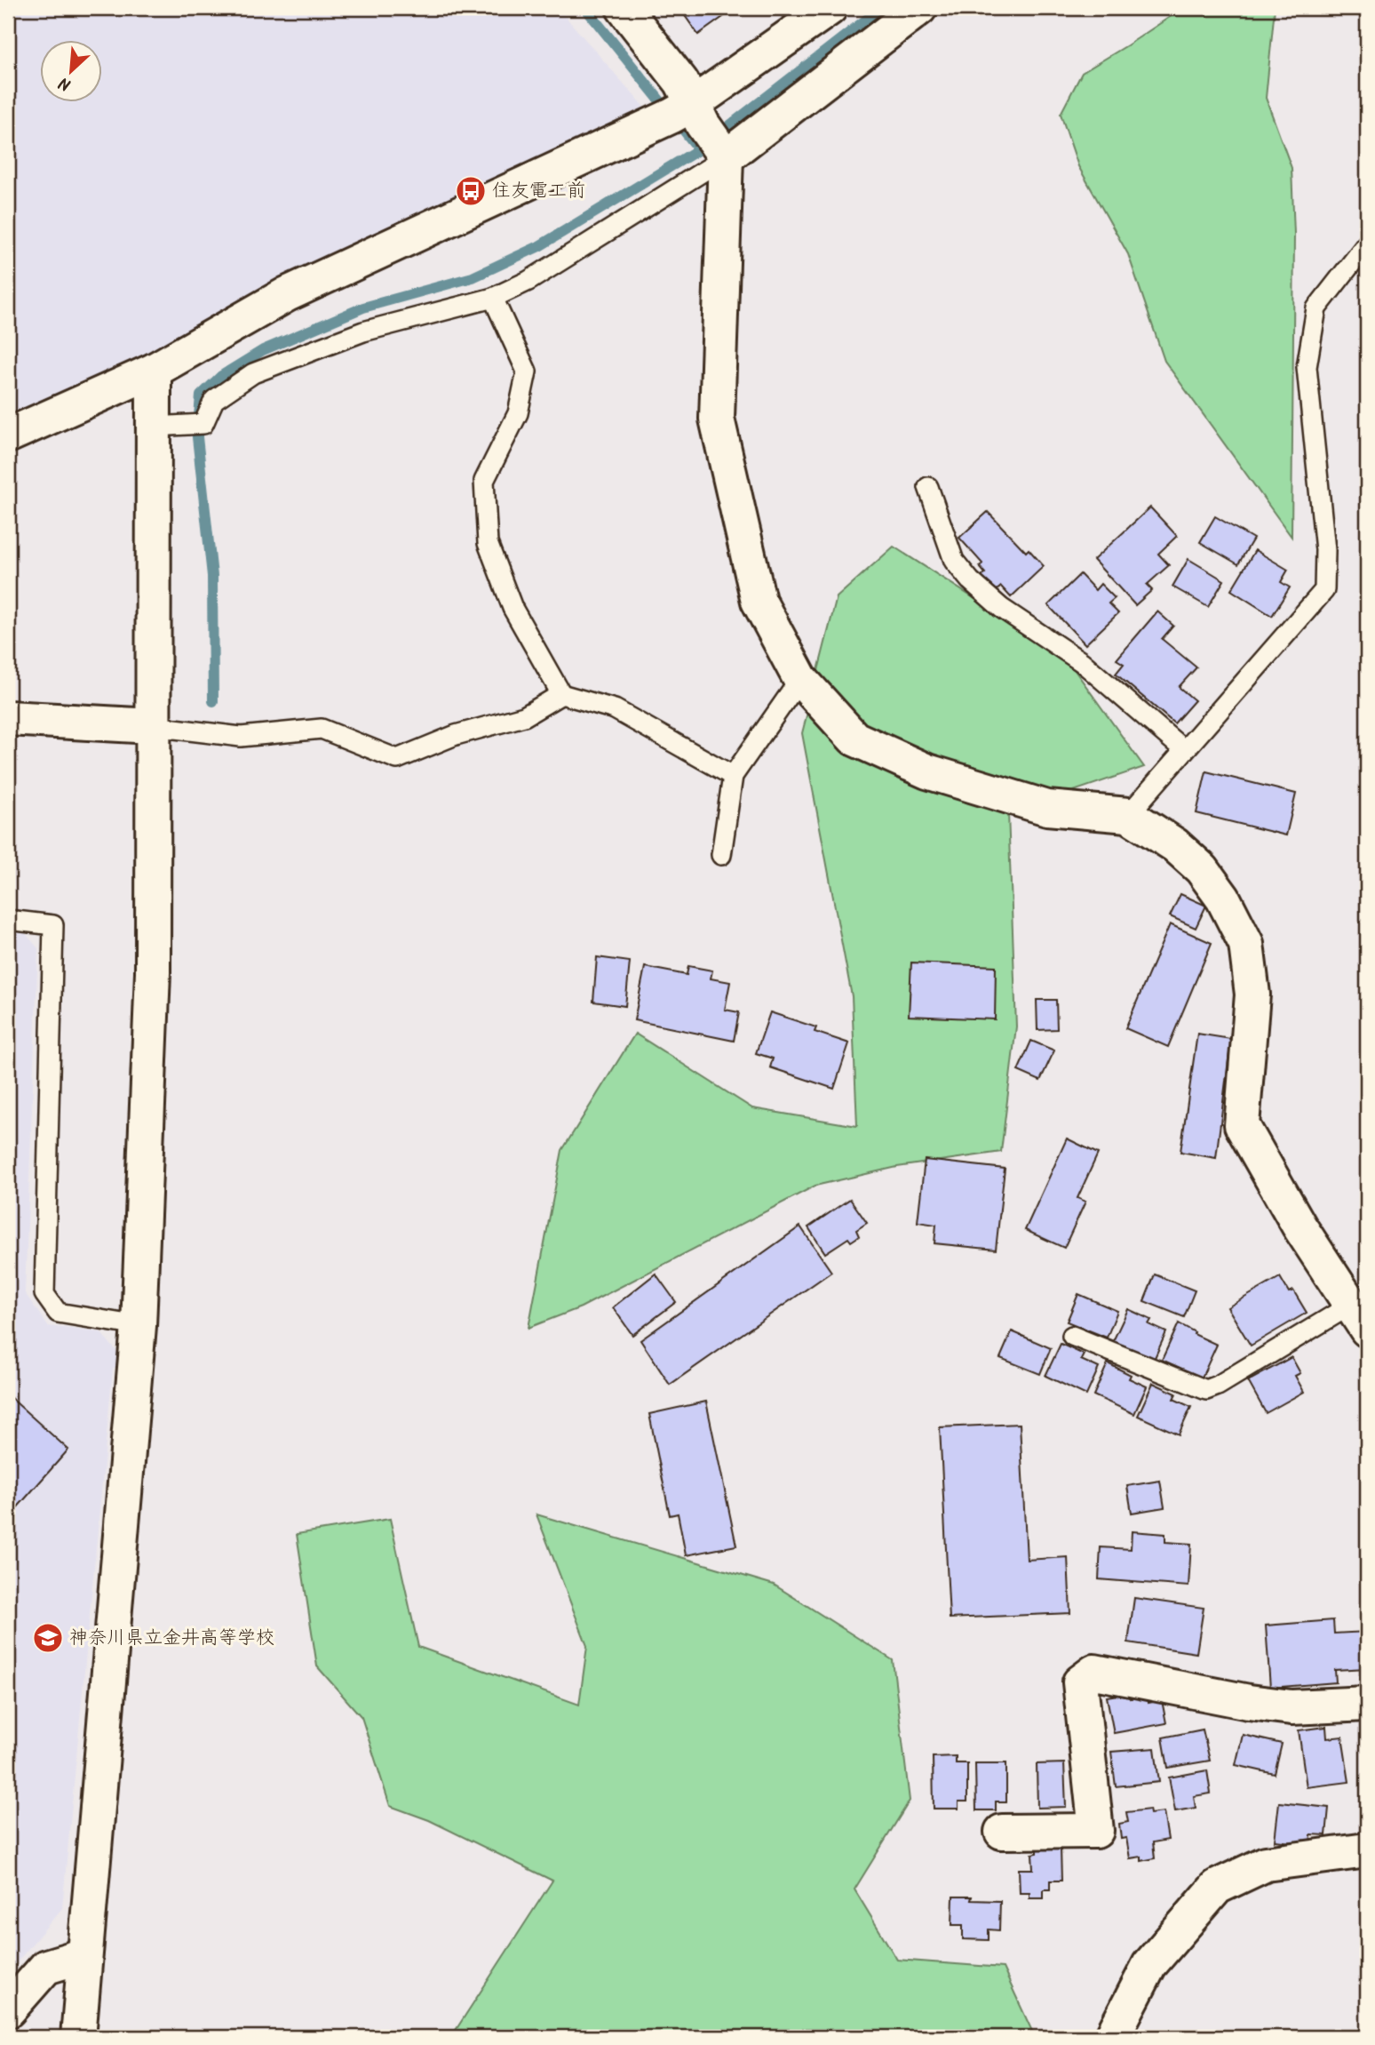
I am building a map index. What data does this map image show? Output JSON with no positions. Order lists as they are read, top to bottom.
{
  "places": {
    "bus stop": ["住友電工前"],
    "school or university": ["神奈川県立金井高等学校"]
  },
  "north": "bottom left"
}
